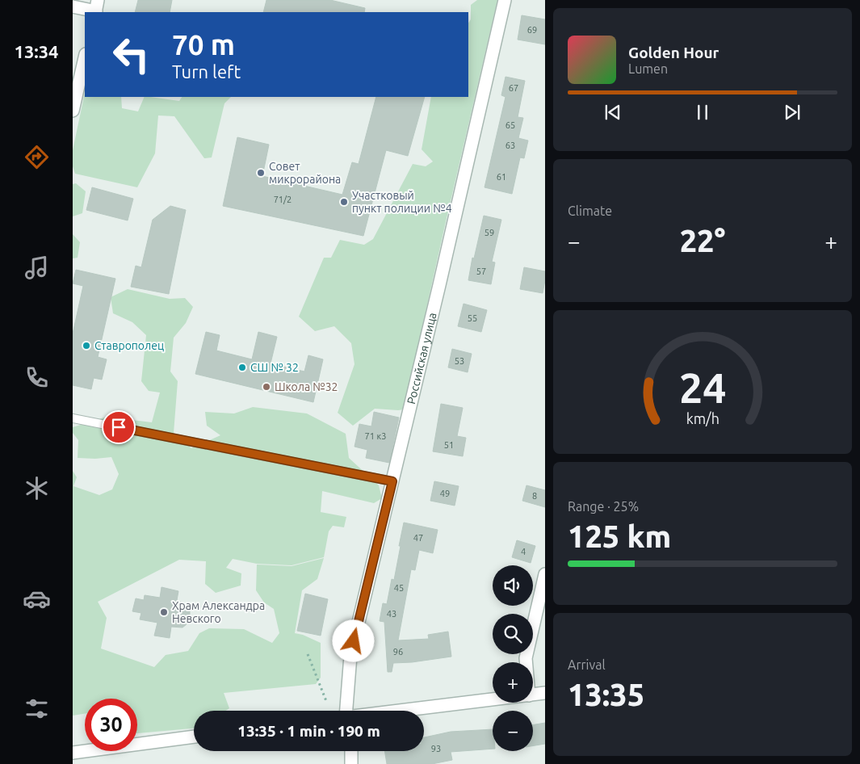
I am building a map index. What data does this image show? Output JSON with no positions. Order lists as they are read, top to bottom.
{
  "streets": {
    "street": ["Российская улица"]
  },
  "places": [
    "Совет микрорайона",
    "Участковый пункт полиции №4",
    "Ставрополец",
    "СШ № 32",
    "Школа №32",
    "Храм Александра Невского"
  ],
  "house_numbers": [
    "69",
    "67",
    "65",
    "63",
    "61",
    "71/2",
    "59",
    "57",
    "55",
    "53",
    "71 к3",
    "51",
    "49",
    "8",
    "47",
    "4",
    "45",
    "43",
    "96",
    "93"
  ],
  "page": {
    "tabs": "13:34",
    "turn": ["70 m", "Turn left"],
    "song": ["Golden Hour", "Lumen"],
    "tile": [
      "Climate",
      ["Range · 25%", "125 km"],
      ["Arrival", "13:35"]
    ],
    "heat": ["−", "22°", "+"],
    "map_buttons": ["+", "−"],
    "limit": "30",
    "trip": "13:35 · 1 min · 190 m",
    "gauge": ["24", "km/h"]
  }
}
